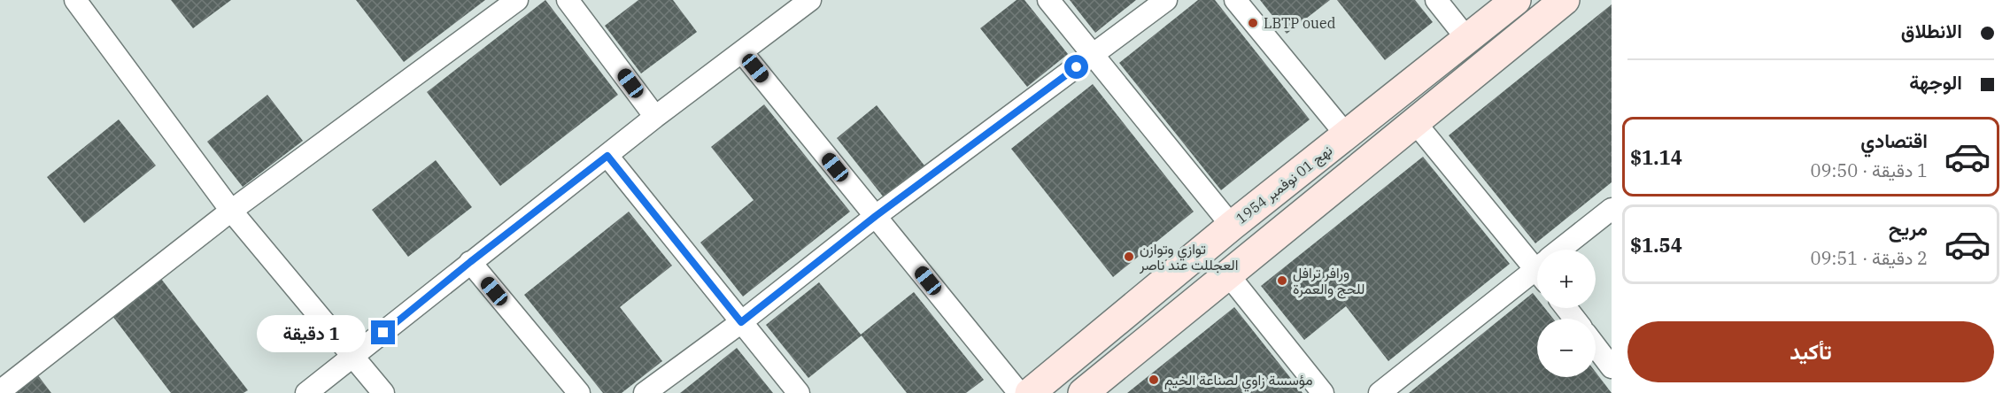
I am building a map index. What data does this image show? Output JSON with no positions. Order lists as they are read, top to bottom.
{
  "streets": {
    "main road": ["نهج 01 نوفمبر 1954"]
  },
  "places": [
    "LBTP oued",
    "توازي وتوازن العجللت عند ناصر",
    "ورافر ترافل للحج والعمرة",
    "مؤسسة زاوي لصناعة الخيم"
  ],
  "page": {
    "banner": ["الانطلاق", "الوجهة"],
    "list": [
      {
        "name": "اقتصادي",
        "note": "1 دقيقة · 09:50",
        "value": "$1.14"
      },
      {
        "name": "مريح",
        "note": "2 دقيقة · 09:51",
        "value": "$1.54"
      }
    ],
    "map_buttons": ["+", "−"],
    "buttons": "تأكيد",
    "bubble": "1 دقيقة"
  }
}
